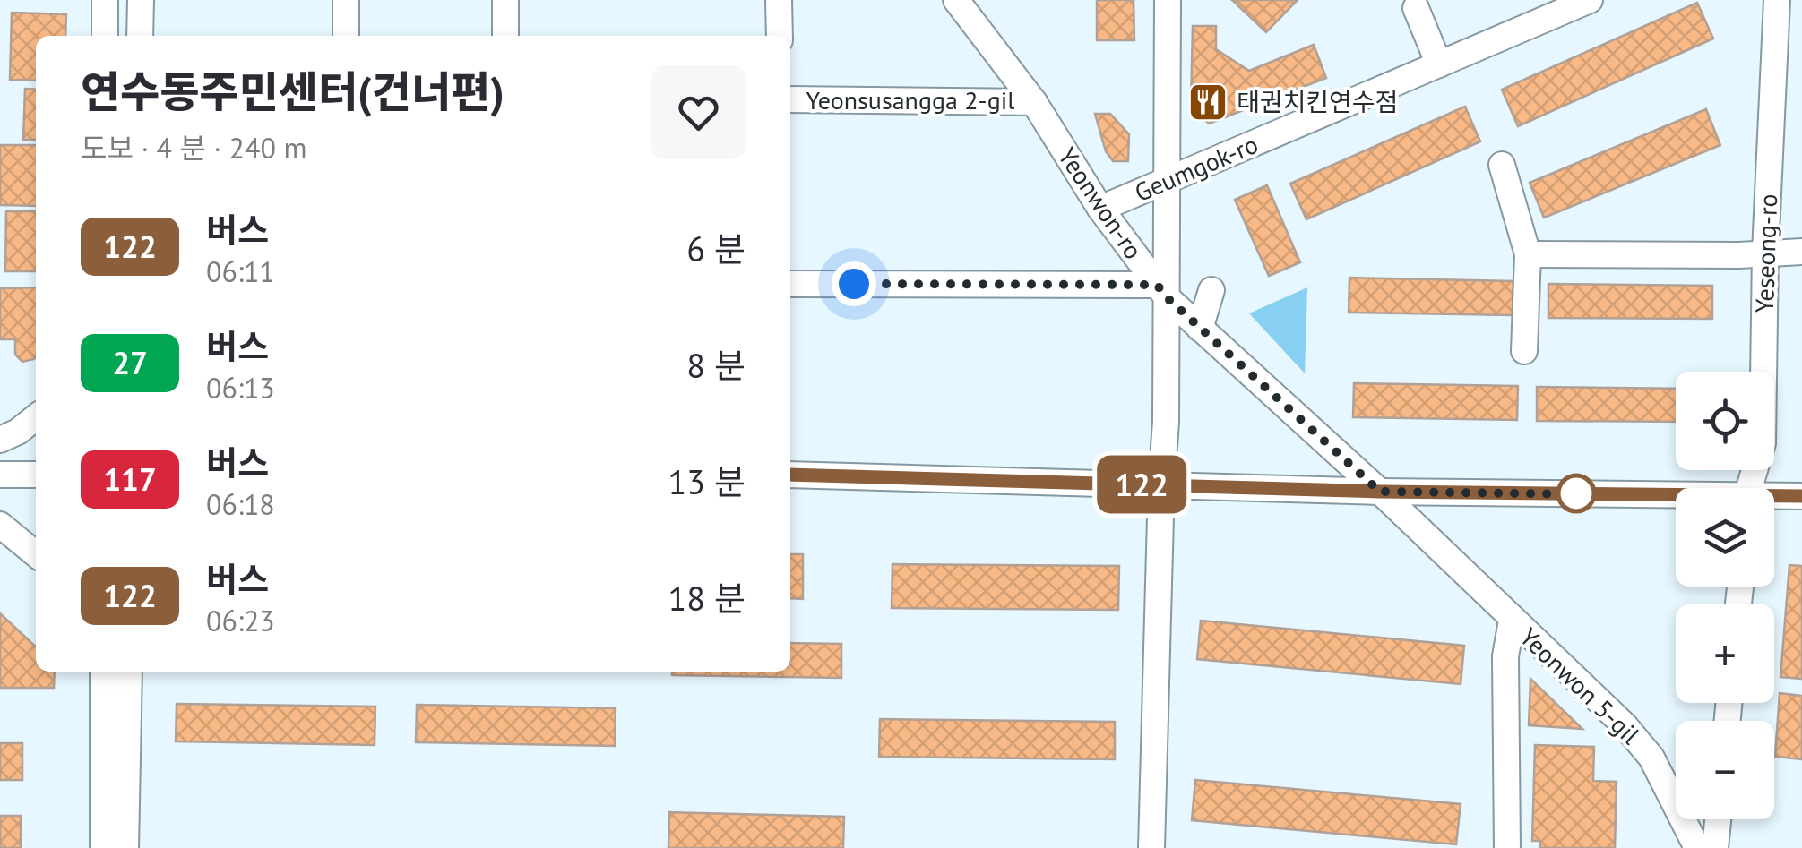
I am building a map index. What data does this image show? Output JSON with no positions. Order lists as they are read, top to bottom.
{
  "streets": {
    "street": [
      "Yeonsusangga 2-gil",
      "Geumgok-ro",
      "Yeonwon-ro",
      "Yeseong-ro",
      "Yeonwon 5-gil"
    ]
  },
  "crossings": [
    ["Yeonsusangga 2-gil", "Yeonwon-ro"],
    ["Geumgok-ro", "Yeonwon-ro"],
    ["Yeonwon-ro", "Yeonwon 5-gil"]
  ],
  "places": {
    "restaurant": ["태권치킨연수점"]
  },
  "lines": ["bus line 122"],
  "page": {
    "on_map": "122",
    "heading": ["연수동주민센터(건너편)", "도보 · 4 분 · 240 m"],
    "list": [
      {
        "mark": "122",
        "name": "버스",
        "note": "06:11",
        "value": "6 분"
      },
      {
        "mark": "27",
        "name": "버스",
        "note": "06:13",
        "value": "8 분"
      },
      {
        "mark": "117",
        "name": "버스",
        "note": "06:18",
        "value": "13 분"
      },
      {
        "mark": "122",
        "name": "버스",
        "note": "06:23",
        "value": "18 분"
      }
    ],
    "map_buttons": ["+", "−"]
  }
}
